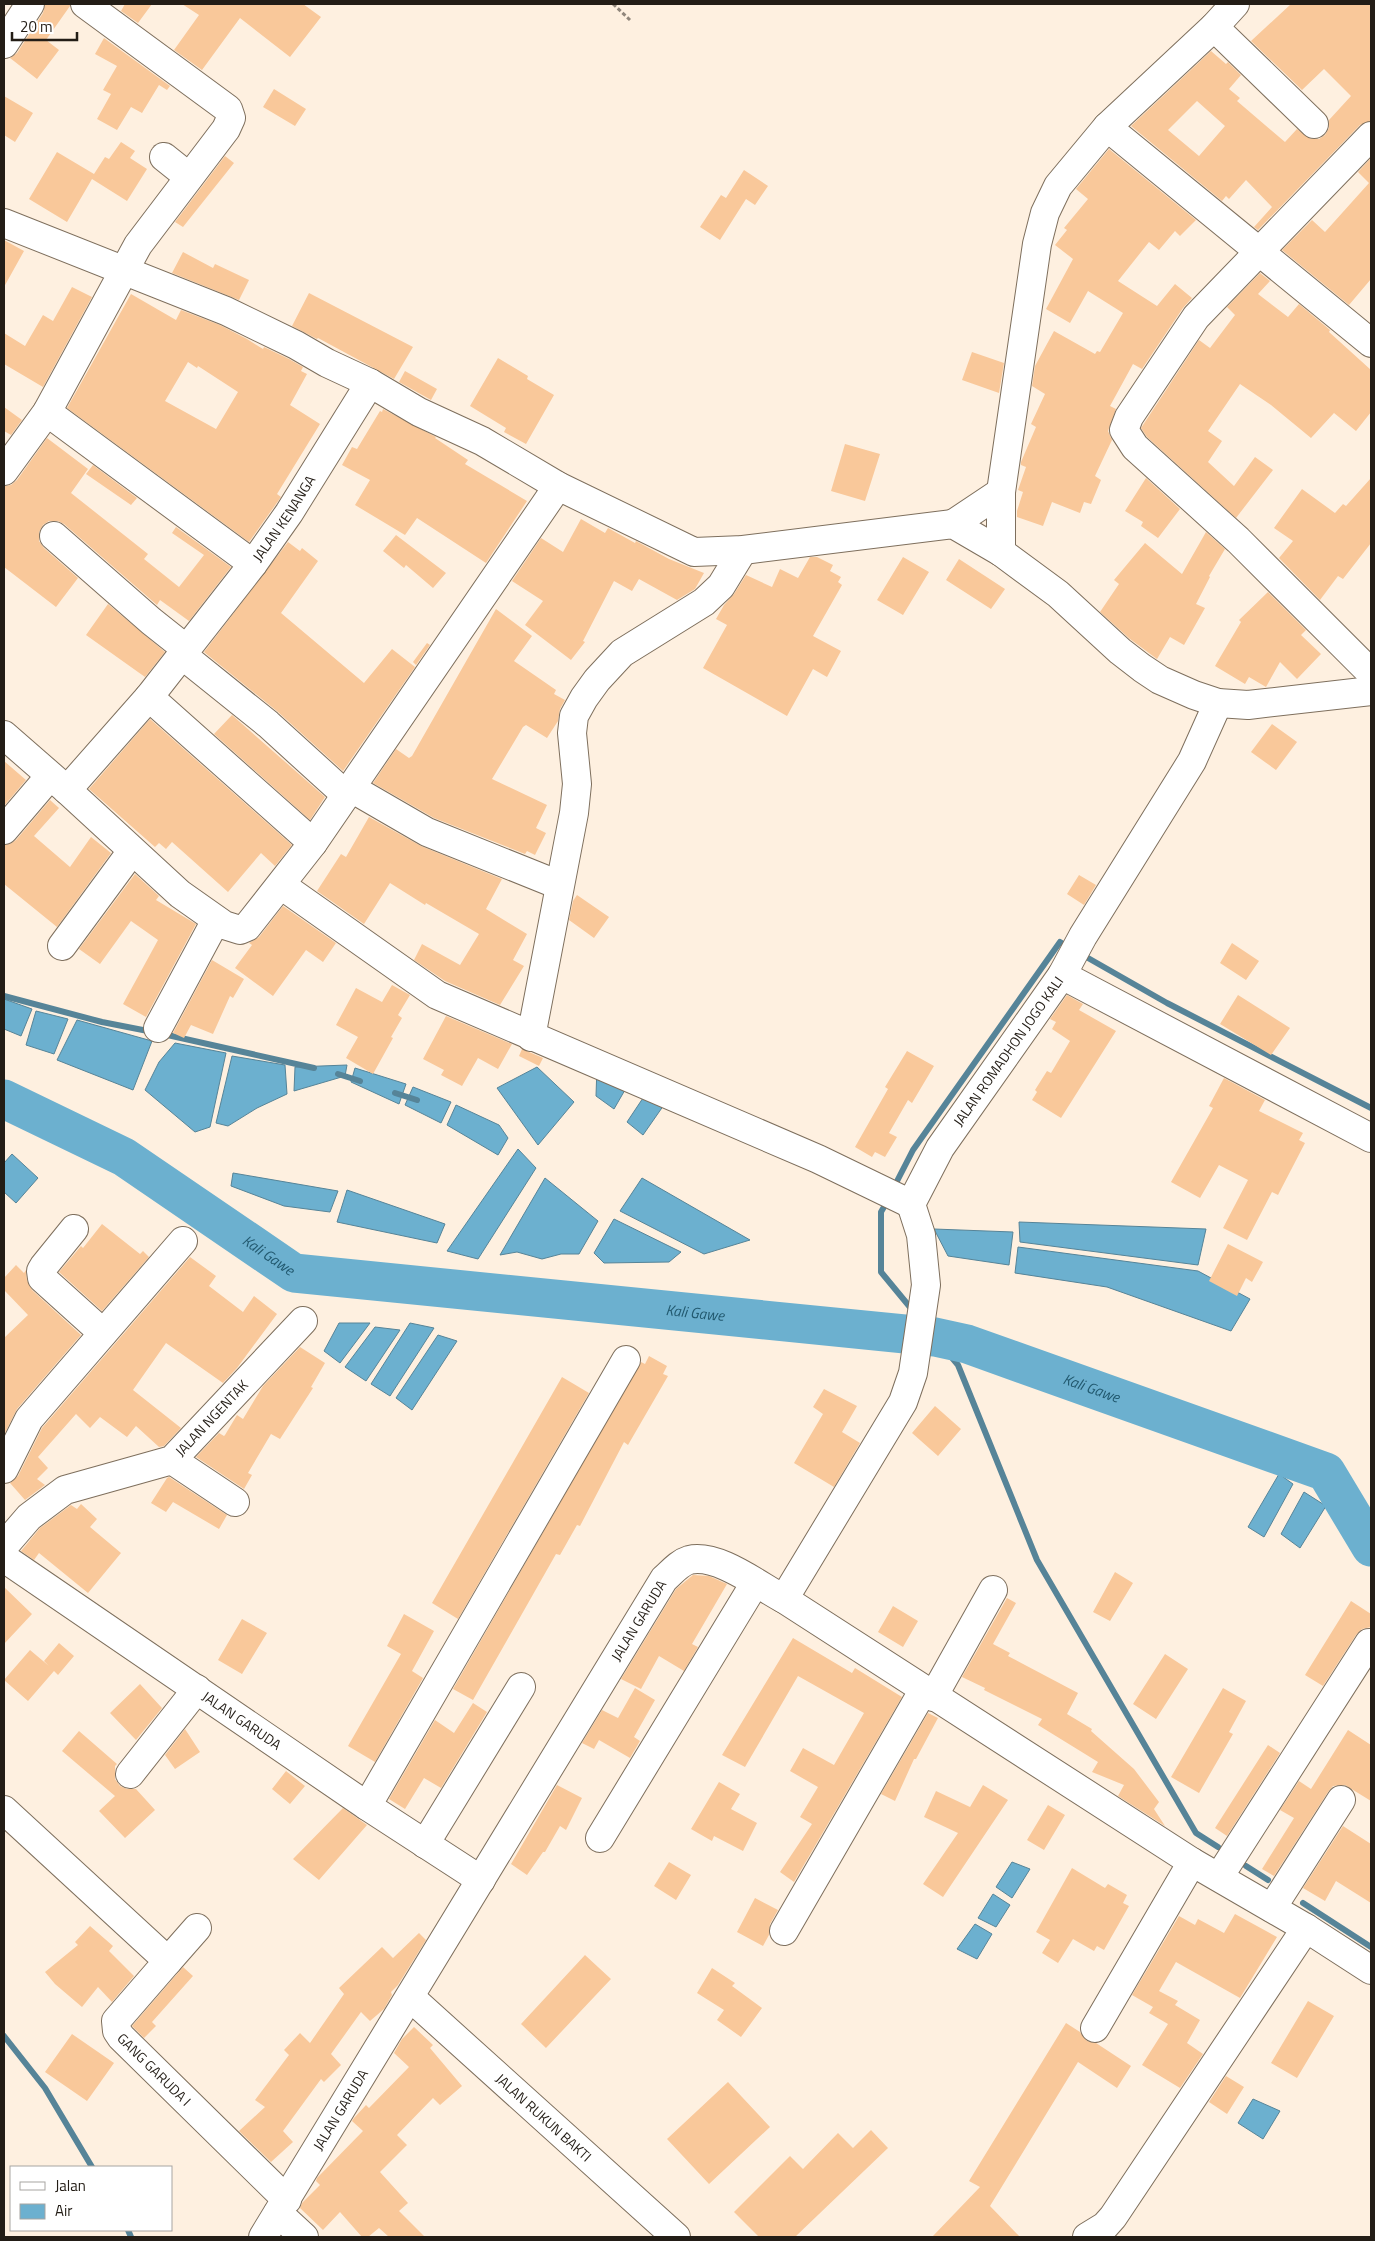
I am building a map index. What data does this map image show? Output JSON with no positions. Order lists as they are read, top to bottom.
{
  "streets": {
    "street": [
      "JALAN KENANGA",
      "JALAN ROMADHON JOGO KALI",
      "JALAN NGENTAK",
      "JALAN GARUDA",
      "GANG GARUDA I",
      "JALAN RUKUN BAKTI"
    ]
  },
  "crossings": [
    ["JALAN GARUDA", "GANG GARUDA I"],
    ["JALAN GARUDA", "JALAN RUKUN BAKTI"]
  ],
  "water": ["Kali Gawe"],
  "legend": ["Jalan", "Air"],
  "scale_bar": "20 m"
}
